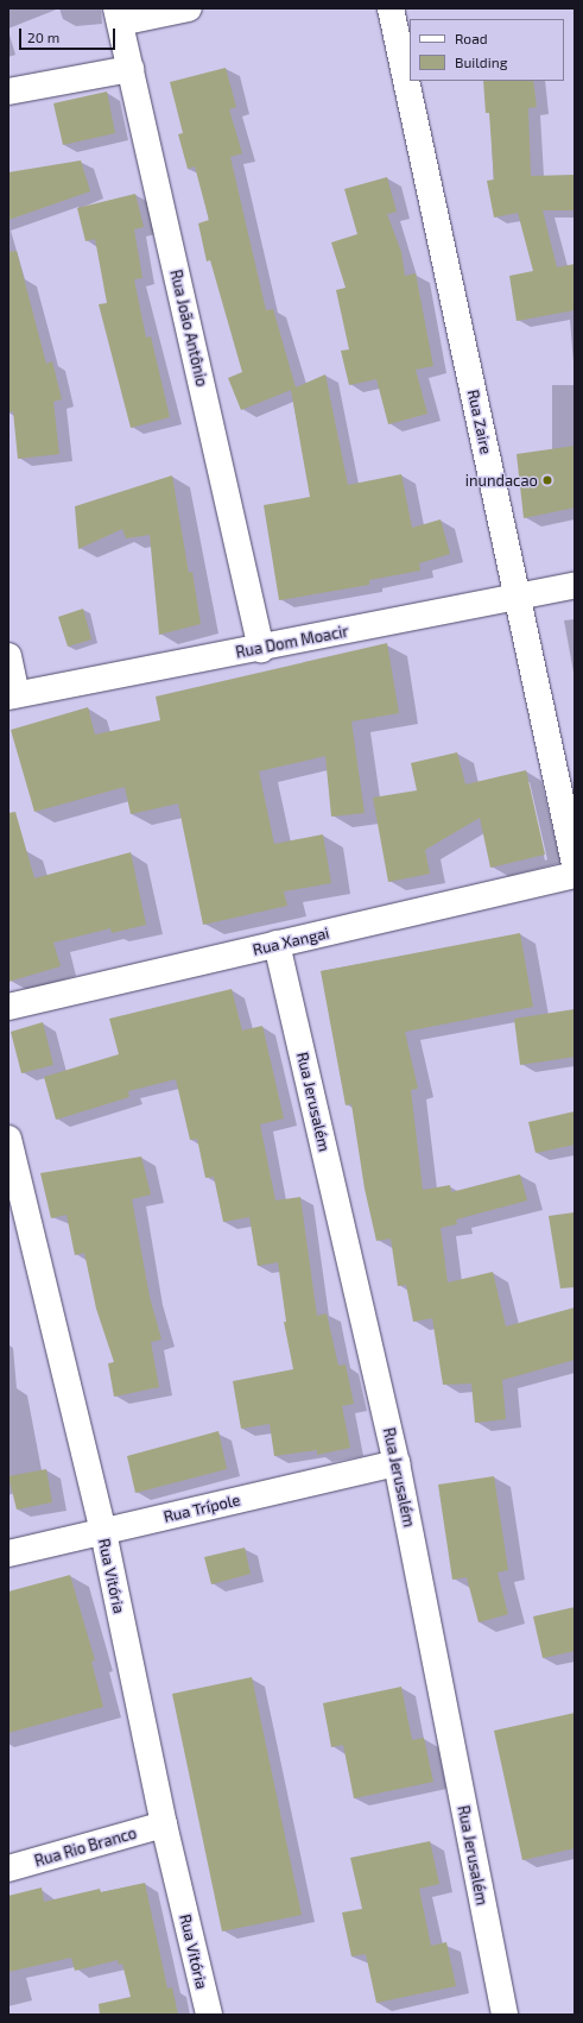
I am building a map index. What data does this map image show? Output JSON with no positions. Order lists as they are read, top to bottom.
{
  "streets": {
    "street": [
      "Rua João Antônio",
      "Rua Zaire",
      "Rua Dom Moacir",
      "Rua Xangai",
      "Rua Jerusalém",
      "Rua Trípole",
      "Rua Vitória",
      "Rua Rio Branco"
    ]
  },
  "crossings": [
    ["Rua João Antônio", "Rua Dom Moacir"],
    ["Rua Zaire", "Rua Dom Moacir"],
    ["Rua Xangai", "Rua Jerusalém"],
    ["Rua Jerusalém", "Rua Trípole"],
    ["Rua Trípole", "Rua Vitória"],
    ["Rua Vitória", "Rua Rio Branco"]
  ],
  "places": ["inundacao"],
  "legend": ["Road", "Building"],
  "scale_bar": "20 m"
}
